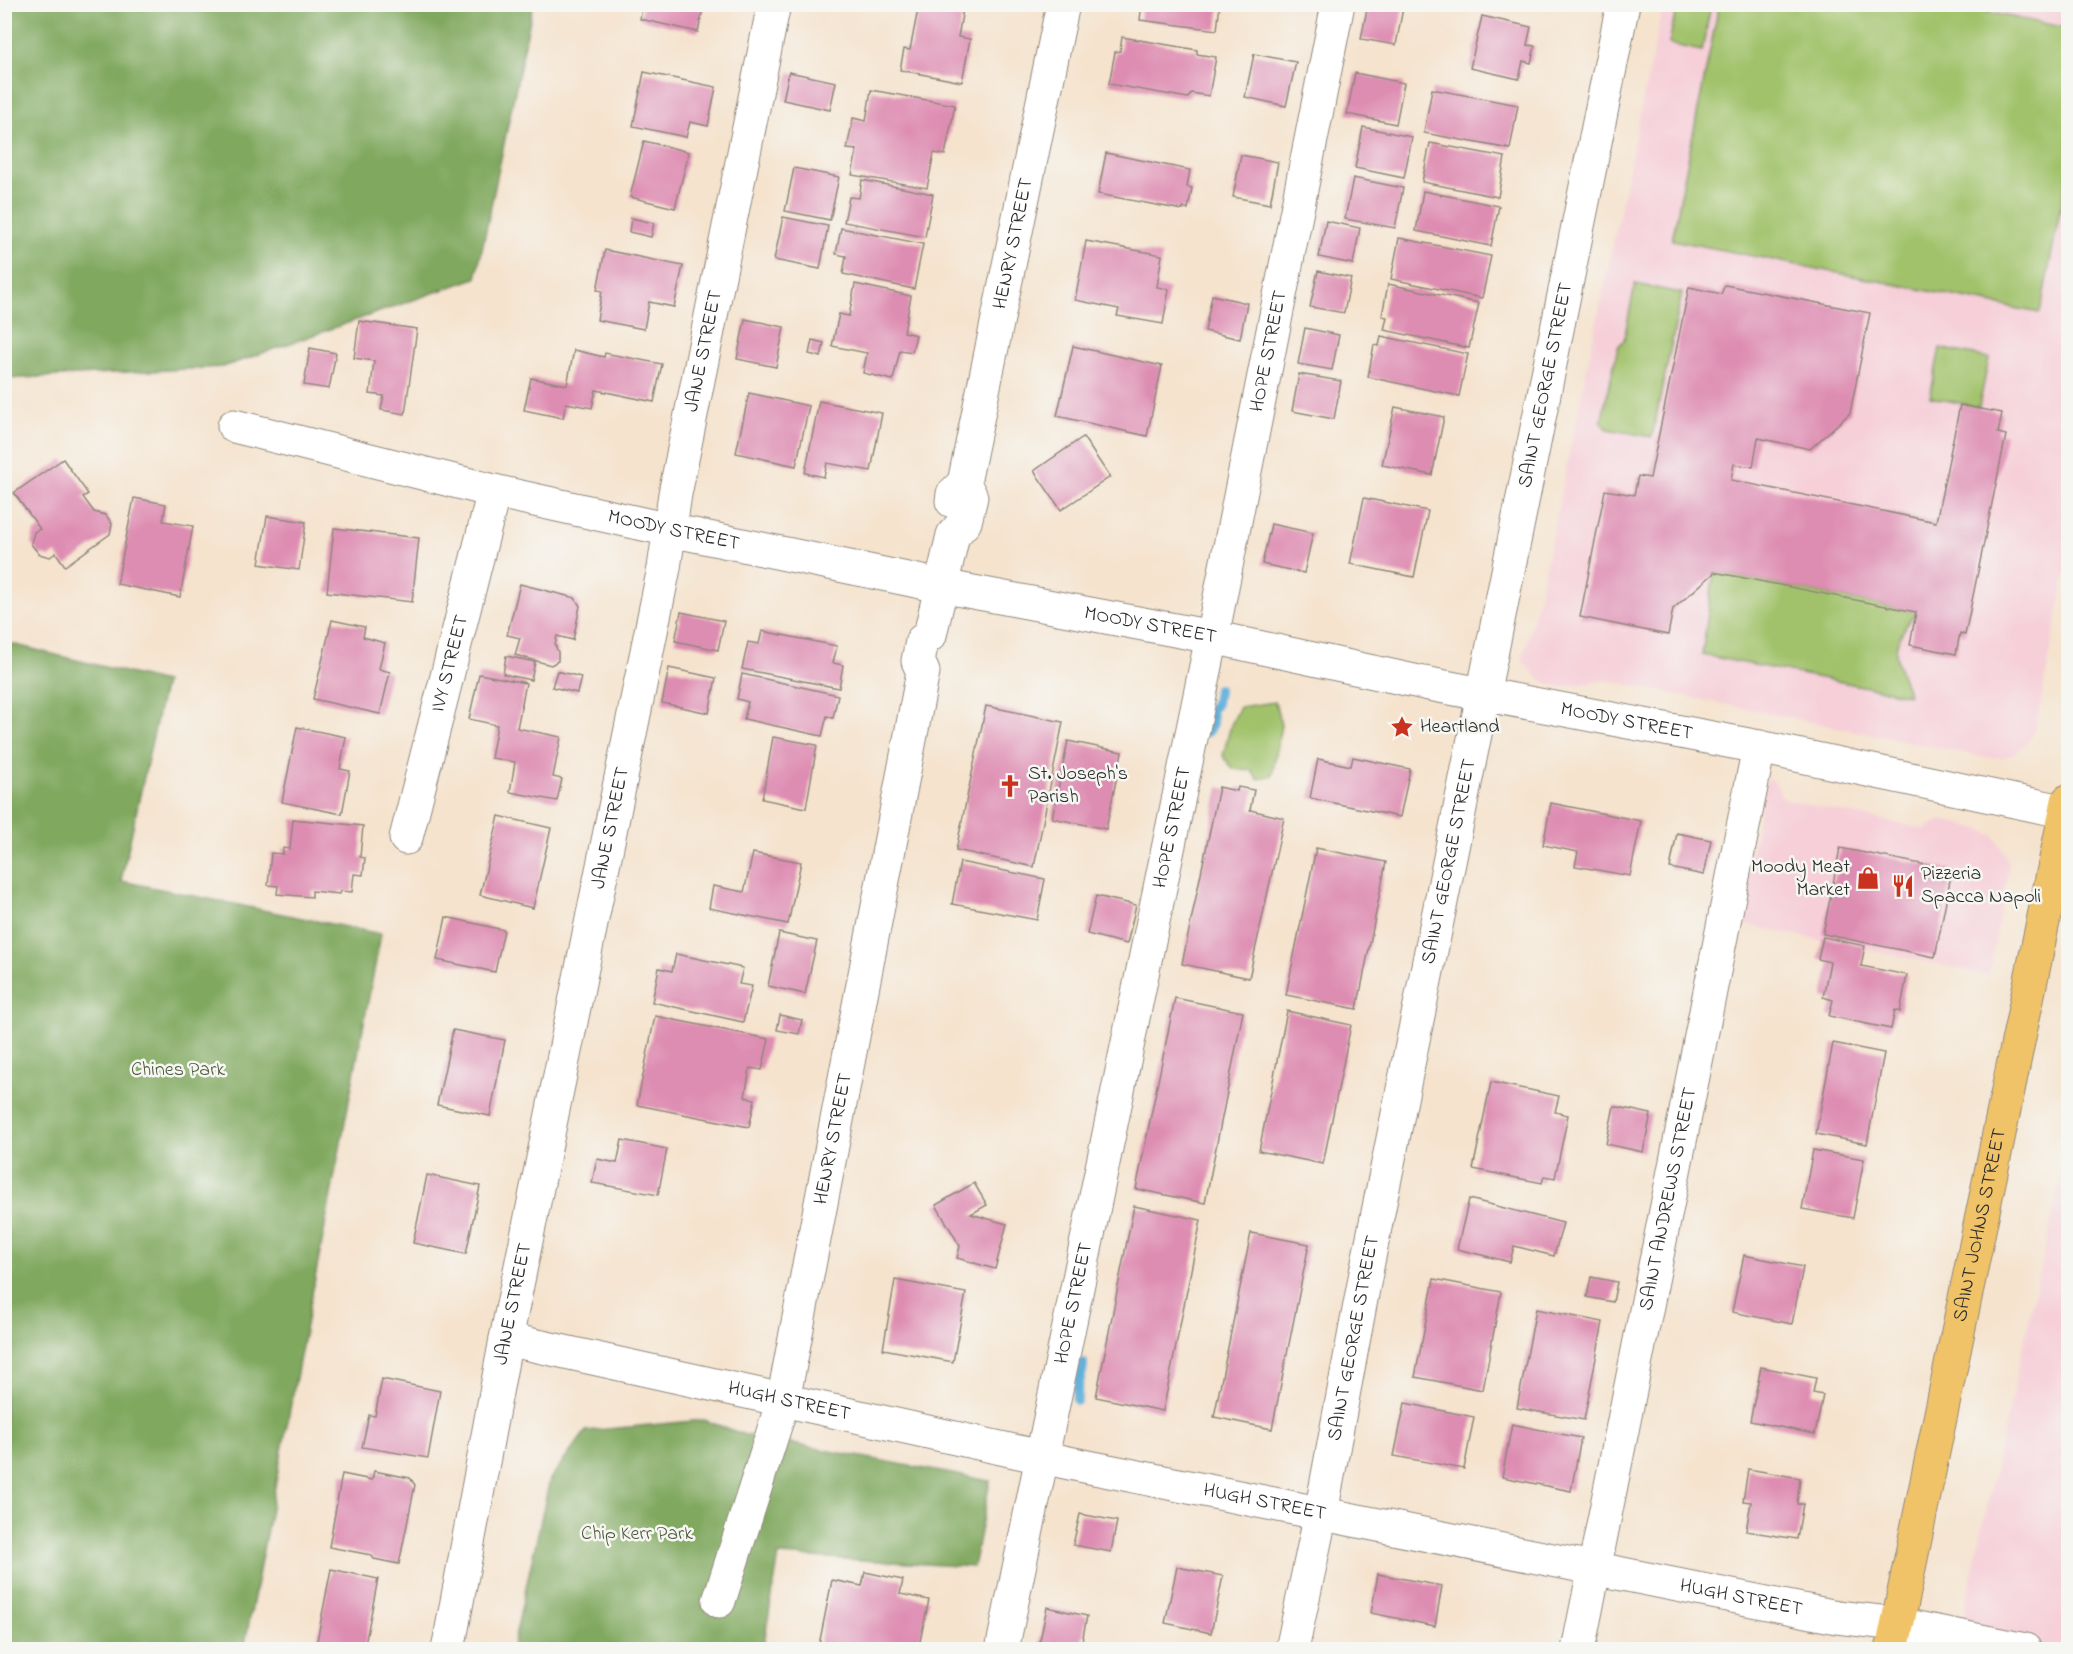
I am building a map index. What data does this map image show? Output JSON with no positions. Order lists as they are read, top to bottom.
{
  "streets": {
    "main road": ["SAINT JOHNS STREET"],
    "street": [
      "HENRY STREET",
      "JANE STREET",
      "HOPE STREET",
      "SAINT GEORGE STREET",
      "MOODY STREET",
      "IVY STREET",
      "SAINT ANDREWS STREET",
      "HUGH STREET"
    ]
  },
  "crossings": [
    ["HENRY STREET", "MOODY STREET"],
    ["HENRY STREET", "HUGH STREET"],
    ["JANE STREET", "MOODY STREET"],
    ["JANE STREET", "HUGH STREET"],
    ["HOPE STREET", "MOODY STREET"],
    ["HOPE STREET", "HUGH STREET"],
    ["SAINT GEORGE STREET", "MOODY STREET"],
    ["SAINT GEORGE STREET", "HUGH STREET"],
    ["MOODY STREET", "IVY STREET"],
    ["MOODY STREET", "SAINT ANDREWS STREET"],
    ["MOODY STREET", "SAINT JOHNS STREET"],
    ["SAINT ANDREWS STREET", "HUGH STREET"],
    ["SAINT JOHNS STREET", "HUGH STREET"]
  ],
  "parks": ["Chines Park", "Chip Kerr Park"],
  "places": {
    "place": ["Heartland"],
    "church": ["St. Joseph's Parish"],
    "shop": ["Moody Meat Market"],
    "restaurant": ["Pizzeria Spacca Napoli"]
  }
}
